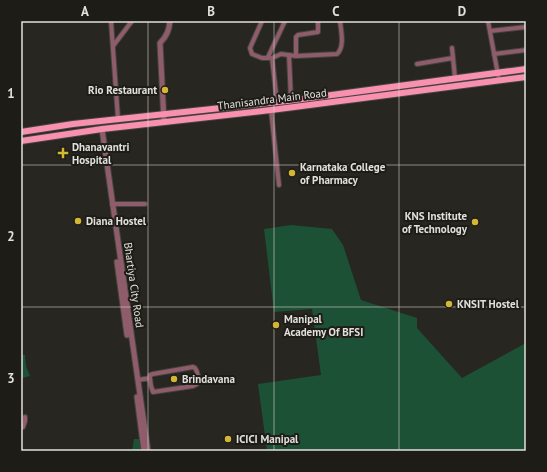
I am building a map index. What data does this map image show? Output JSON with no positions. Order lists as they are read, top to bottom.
{
  "streets": {
    "main road": ["Thanisandra Main Road"],
    "street": ["Bhartiya City Road"]
  },
  "crossings": [
    ["Thanisandra Main Road", "Bhartiya City Road"]
  ],
  "places": {
    "other": [
      "Rio Restaurant",
      "Karnataka College of Pharmacy",
      "Diana Hostel",
      "KNS Institute of Technology",
      "KNSIT Hostel",
      "Manipal Academy Of BFSI",
      "Brindavana",
      "ICICI Manipal"
    ],
    "health": ["Dhanavantri Hospital"]
  },
  "grid": {
    "columns": [
      "A",
      "B",
      "C",
      "D"
    ],
    "rows": ["1", "2", "3"]
  }
}
